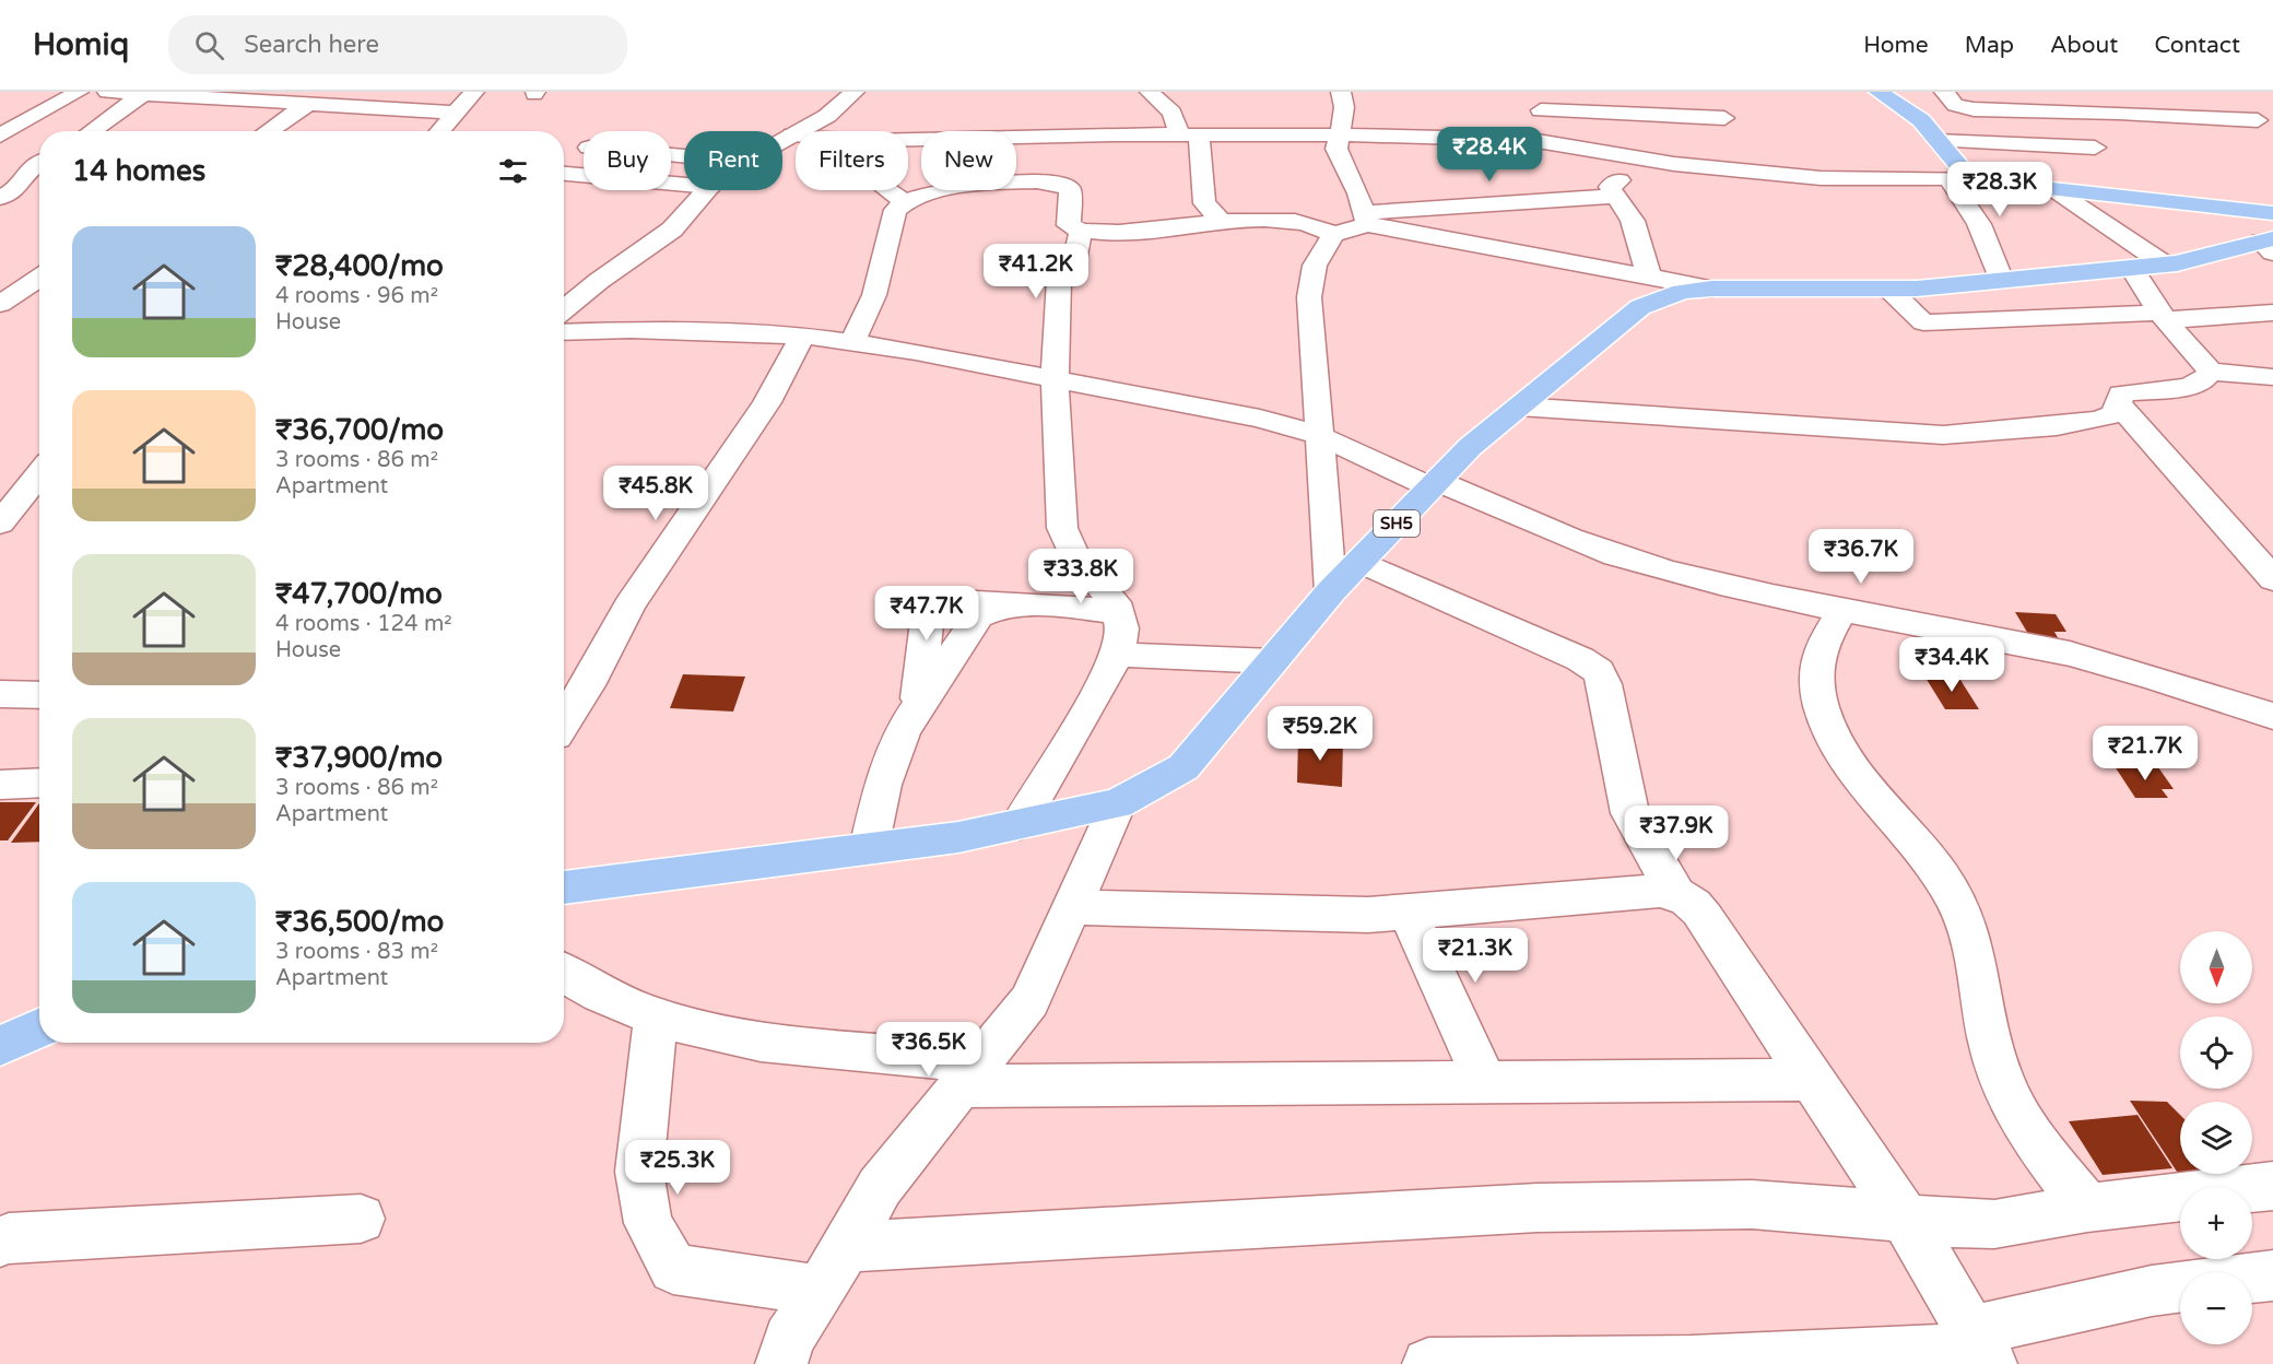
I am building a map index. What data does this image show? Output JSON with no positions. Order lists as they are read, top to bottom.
{
  "streets": {
    "main road": ["SH5"]
  },
  "north": "bottom",
  "page": {
    "header": "Homiq",
    "search": "Search here",
    "nav": [
      "Home",
      "Map",
      "About",
      "Contact"
    ],
    "price": [
      "₹28.4K",
      "₹28.3K",
      "₹41.2K",
      "₹45.8K",
      "₹36.7K",
      "₹33.8K",
      "₹47.7K",
      "₹34.4K",
      "₹59.2K",
      "₹21.7K",
      "₹37.9K",
      "₹21.3K",
      "₹36.5K",
      "₹25.3K"
    ],
    "chip": [
      "Buy",
      "Rent",
      "Filters",
      "New"
    ],
    "heading": "14 homes",
    "list": [
      {
        "name": "₹28,400/mo",
        "note": "4 rooms · 96 m² · House"
      },
      {
        "name": "₹36,700/mo",
        "note": "3 rooms · 86 m² · Apartment"
      },
      {
        "name": "₹47,700/mo",
        "note": "4 rooms · 124 m² · House"
      },
      {
        "name": "₹37,900/mo",
        "note": "3 rooms · 86 m² · Apartment"
      },
      {
        "name": "₹36,500/mo",
        "note": "3 rooms · 83 m² · Apartment"
      }
    ],
    "map_buttons": ["+", "−"]
  }
}
